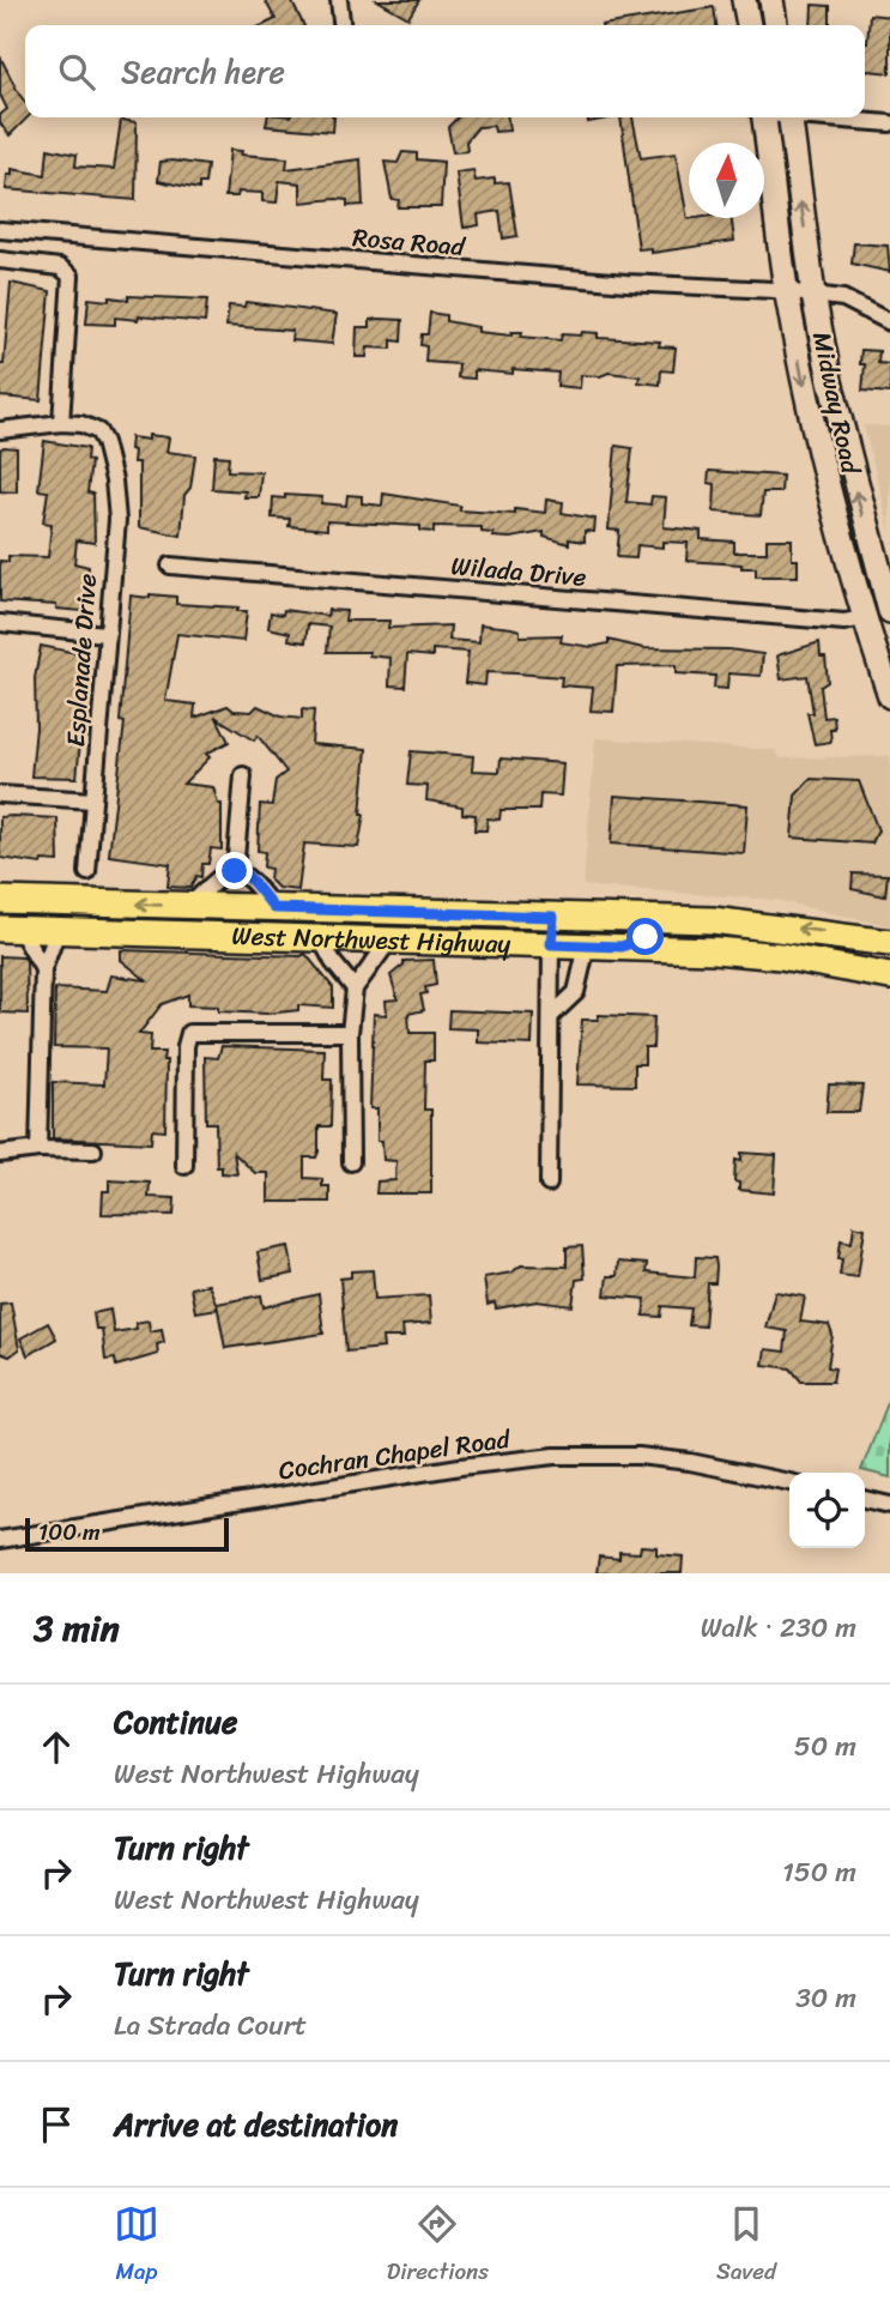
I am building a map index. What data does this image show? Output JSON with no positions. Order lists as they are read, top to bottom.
{
  "streets": {
    "main road": ["Midway Road", "West Northwest Highway"],
    "street": [
      "Rosa Road",
      "Wilada Drive",
      "Esplanade Drive",
      "Cochran Chapel Road"
    ]
  },
  "crossings": [
    ["Rosa Road", "Midway Road"],
    ["Midway Road", "Wilada Drive"]
  ],
  "scale_bar": "100 m",
  "north": "top",
  "page": {
    "search": "Search here",
    "scale": "100 m",
    "heading": ["3 min", "Walk · 230 m"],
    "list": [
      ["Continue", "West Northwest Highway", "50 m"],
      ["Turn right", "West Northwest Highway", "150 m"],
      ["Turn right", "La Strada Court", "30 m"],
      "Arrive at destination"
    ],
    "nav": ["Map", "Directions", "Saved"]
  }
}
